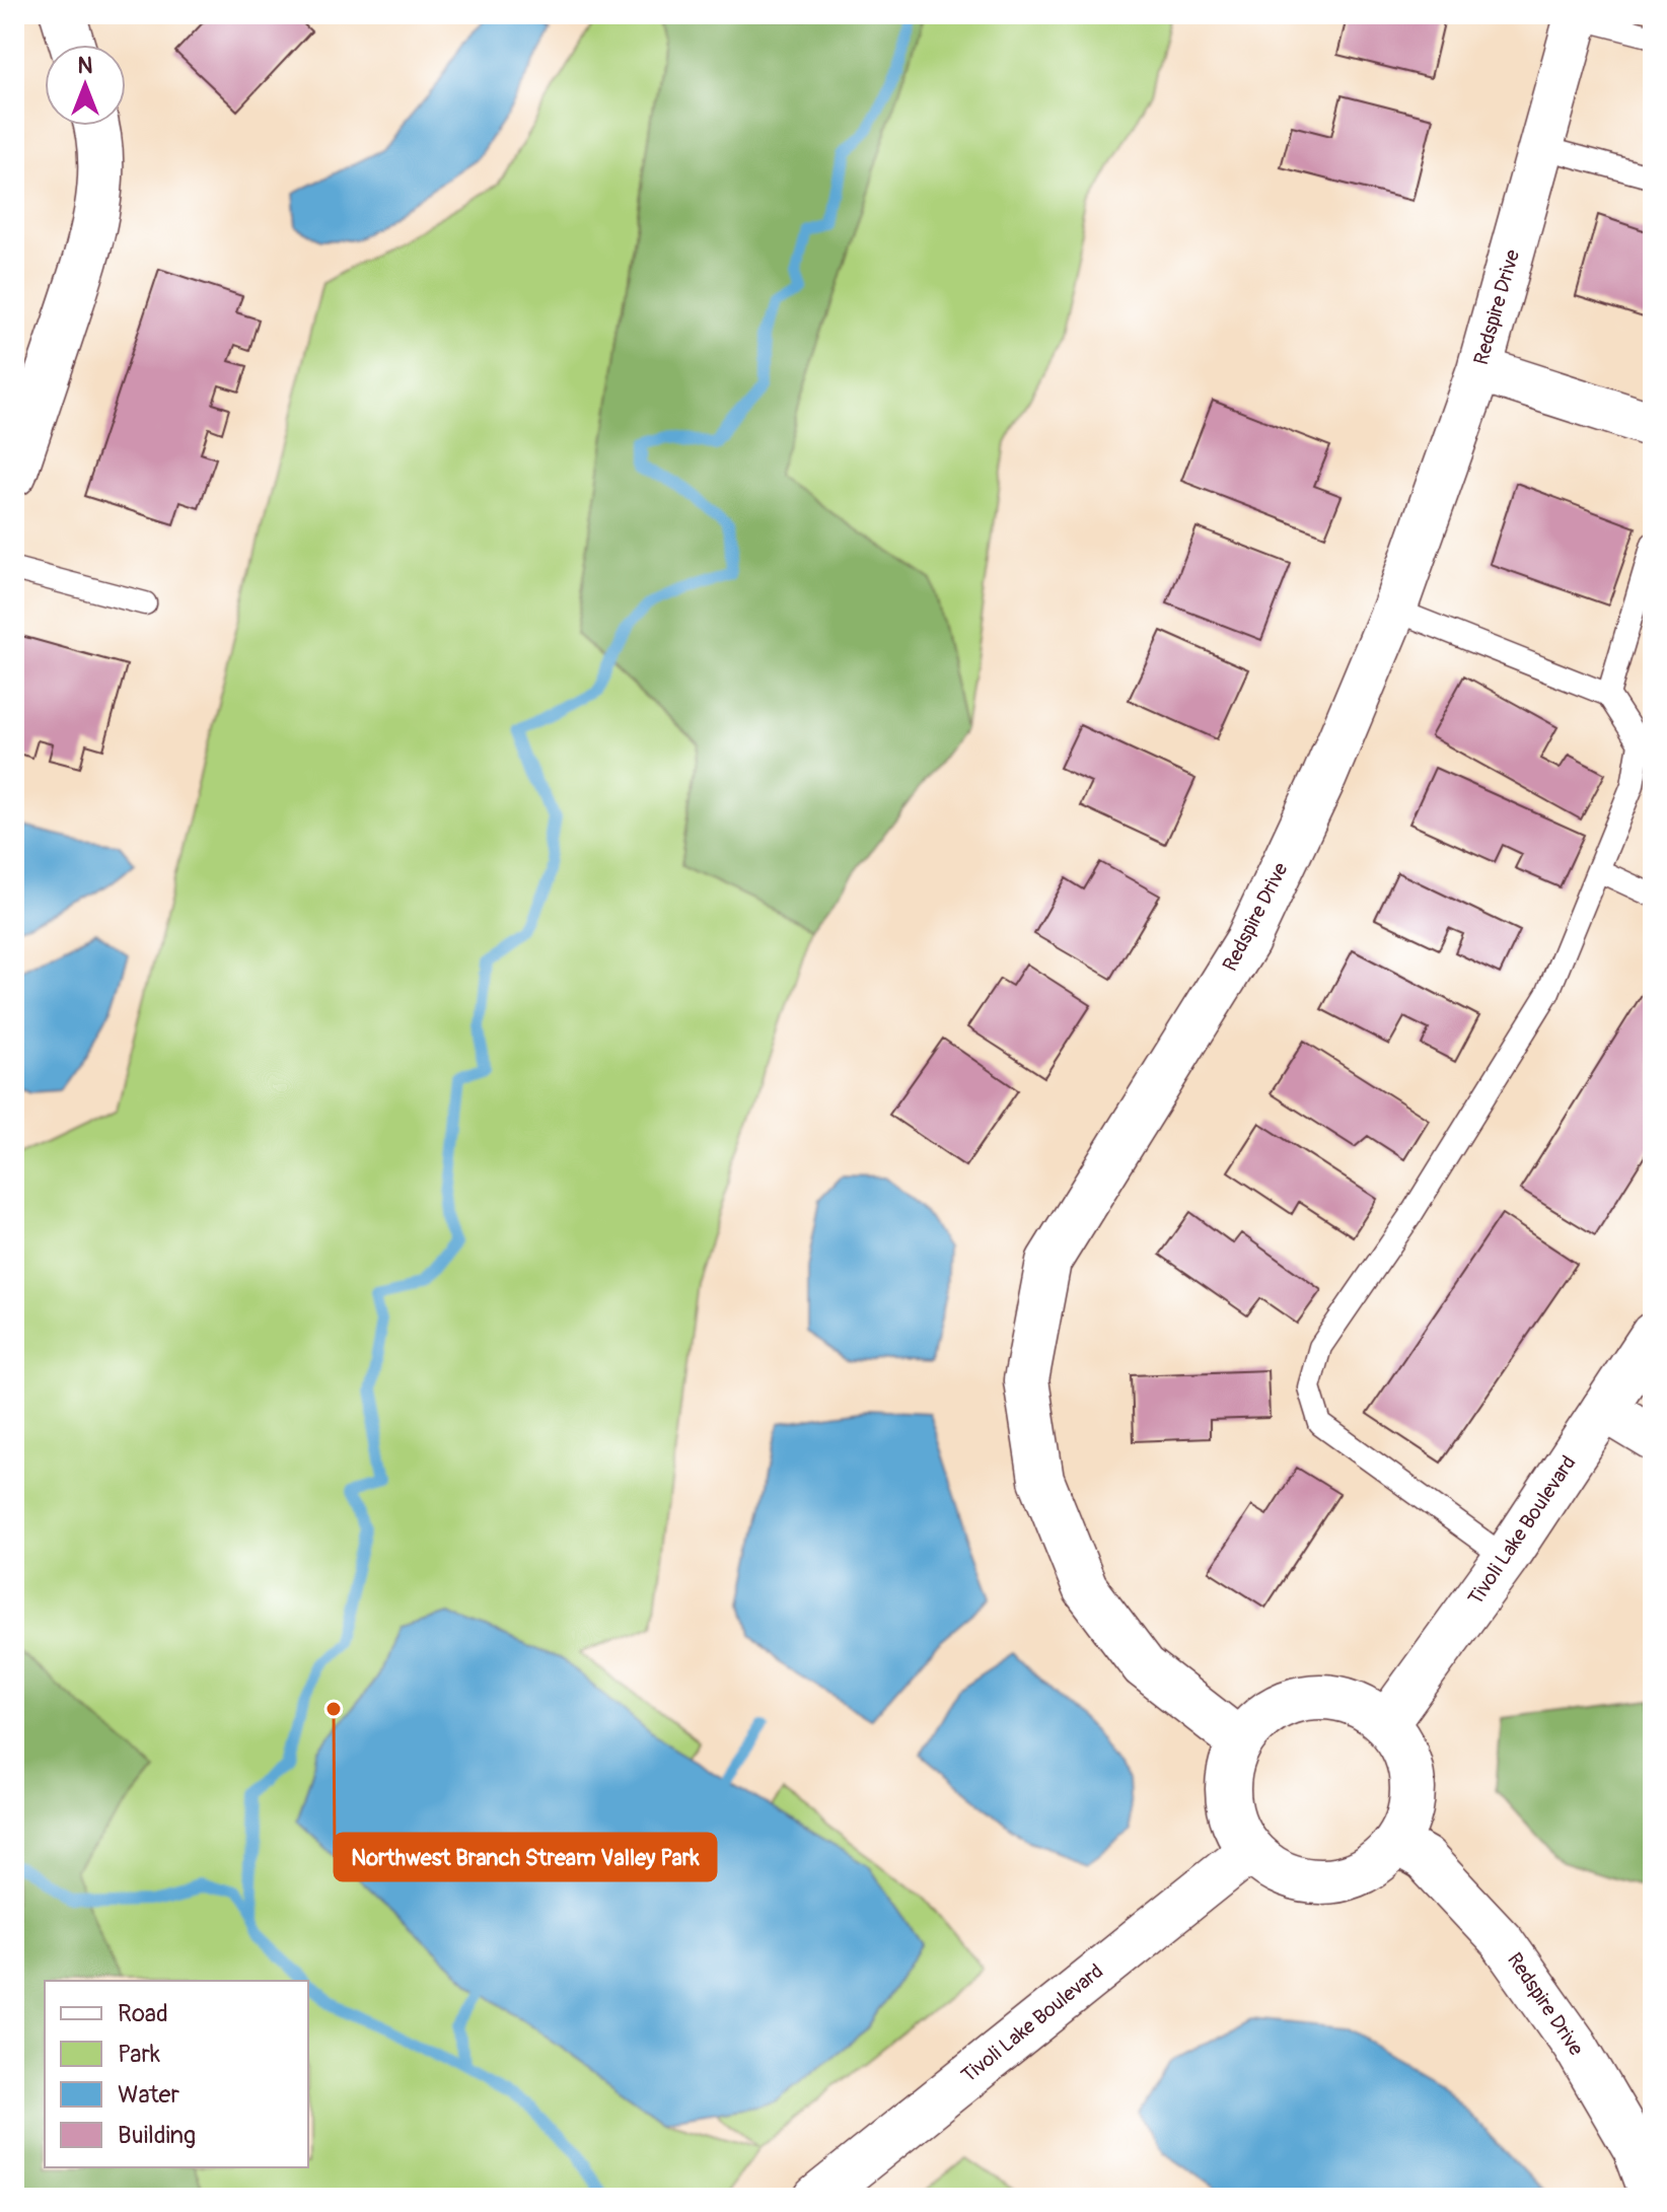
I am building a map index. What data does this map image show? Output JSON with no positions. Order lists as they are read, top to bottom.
{
  "streets": {
    "street": ["Redspire Drive", "Tivoli Lake Boulevard"]
  },
  "crossings": [
    ["Redspire Drive", "Tivoli Lake Boulevard"]
  ],
  "places": ["Northwest Branch Stream Valley Park"],
  "legend": [
    "Road",
    "Park",
    "Water",
    "Building"
  ],
  "north": "top"
}
